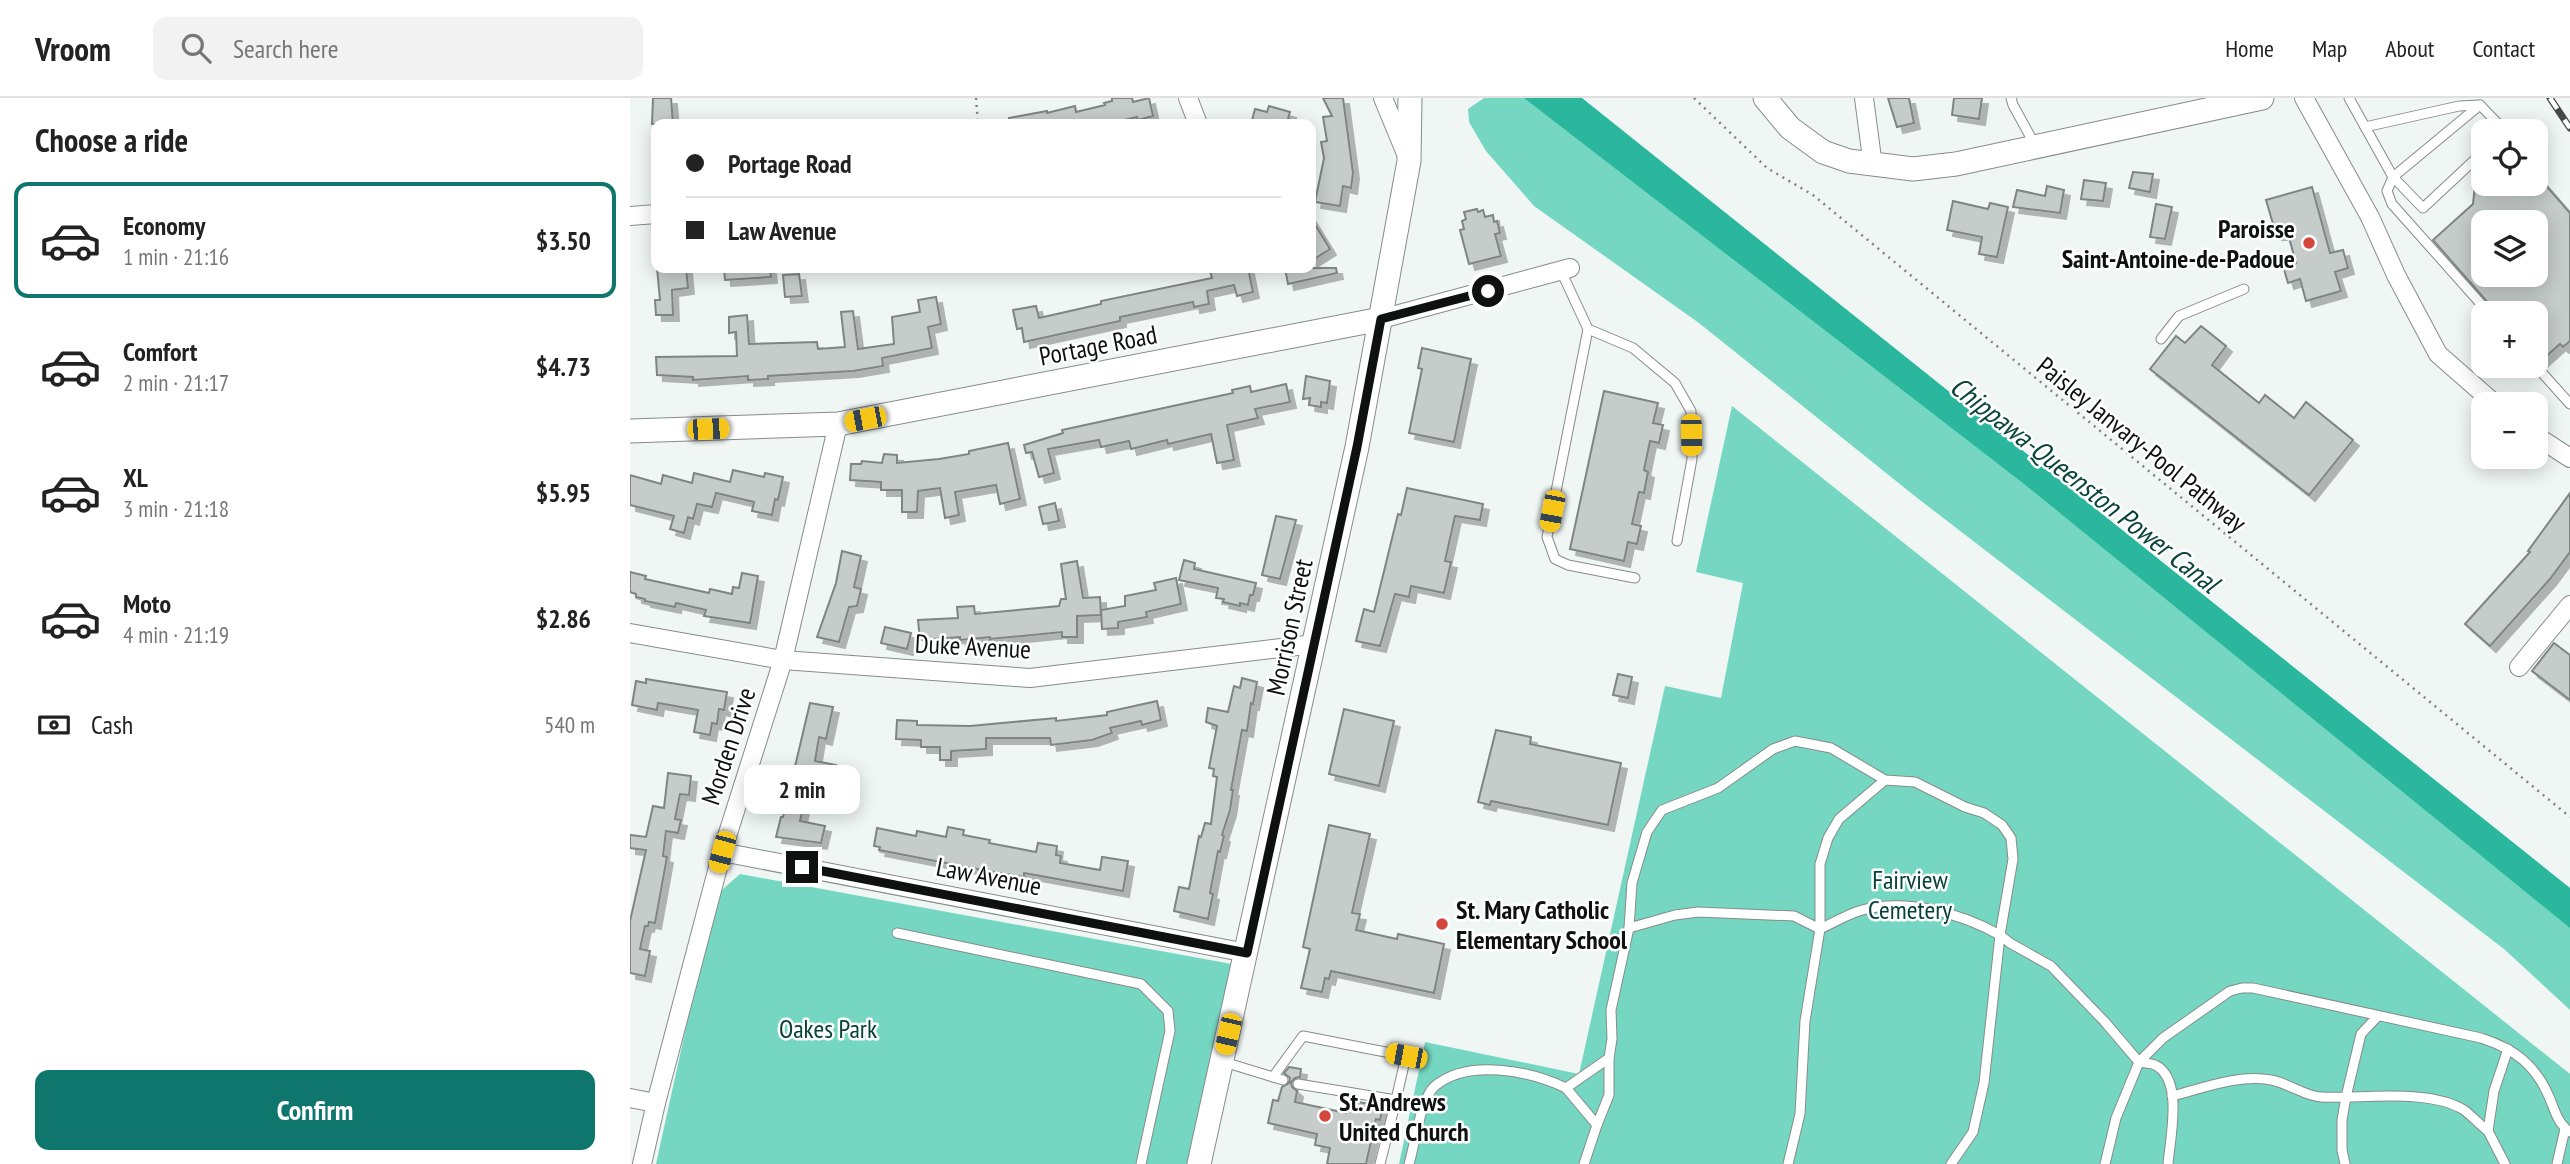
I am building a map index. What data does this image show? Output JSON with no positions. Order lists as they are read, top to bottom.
{
  "streets": {
    "street": [
      "Portage Road",
      "Morrison Street",
      "Duke Avenue",
      "Morden Drive",
      "Law Avenue"
    ],
    "path": ["Paisley Janvary-Pool Pathway"]
  },
  "crossings": [
    ["Portage Road", "Morrison Street"],
    ["Portage Road", "Morden Drive"],
    ["Morrison Street", "Duke Avenue"],
    ["Morrison Street", "Law Avenue"],
    ["Duke Avenue", "Morden Drive"],
    ["Morden Drive", "Law Avenue"]
  ],
  "water": ["Chippawa-Queenston Power Canal"],
  "parks": ["Fairview Cemetery", "Oakes Park"],
  "places": ["Paroisse Saint-Antoine-de-Padoue", "St. Mary Catholic Elementary School", "St. Andrews United Church"],
  "page": {
    "header": "Vroom",
    "search": "Search here",
    "nav": [
      "Home",
      "Map",
      "About",
      "Contact"
    ],
    "heading": "Choose a ride",
    "map_buttons": ["+", "−"],
    "banner": ["Portage Road", "Law Avenue"],
    "list": [
      {
        "name": "Economy",
        "note": "1 min · 21:16",
        "value": "$3.50"
      },
      {
        "name": "Comfort",
        "note": "2 min · 21:17",
        "value": "$4.73"
      },
      {
        "name": "XL",
        "note": "3 min · 21:18",
        "value": "$5.95"
      },
      {
        "name": "Moto",
        "note": "4 min · 21:19",
        "value": "$2.86"
      }
    ],
    "pay": ["Cash", "540 m"],
    "bubble": "2 min",
    "buttons": "Confirm"
  }
}
